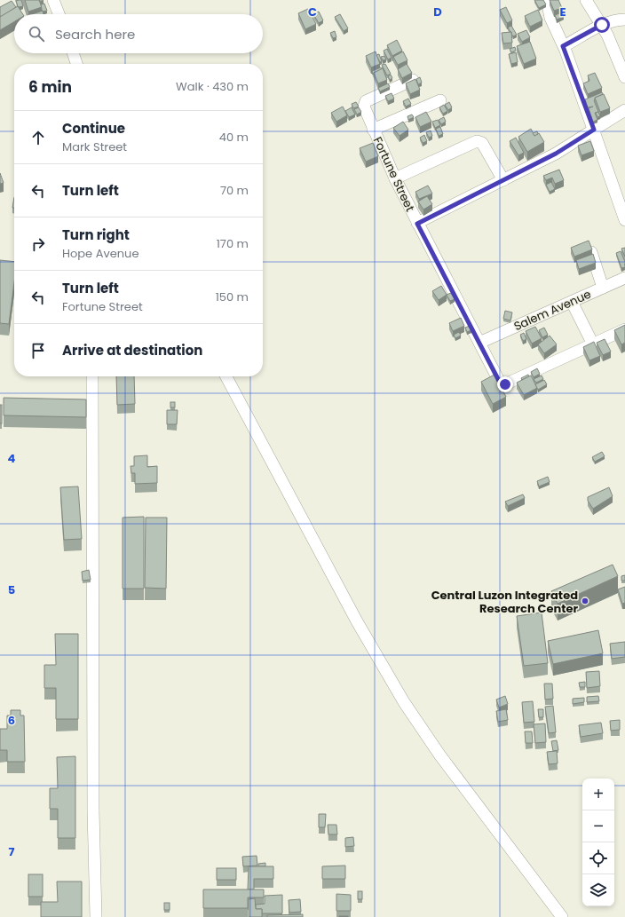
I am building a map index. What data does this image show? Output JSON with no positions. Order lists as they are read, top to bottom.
{
  "streets": {
    "street": ["Fortune Street", "Salem Avenue"]
  },
  "crossings": [
    ["Fortune Street", "Salem Avenue"]
  ],
  "places": ["Central Luzon Integrated Research Center"],
  "page": {
    "search": "Search here",
    "heading": ["6 min", "Walk · 430 m"],
    "list": [
      ["Continue", "Mark Street", "40 m"],
      ["Turn left", "70 m"],
      ["Turn right", "Hope Avenue", "170 m"],
      ["Turn left", "Fortune Street", "150 m"],
      "Arrive at destination"
    ],
    "map_buttons": ["+", "−"]
  },
  "grid": {
    "columns": ["C", "D", "E"],
    "rows": [
      "4",
      "5",
      "6",
      "7"
    ]
  }
}
